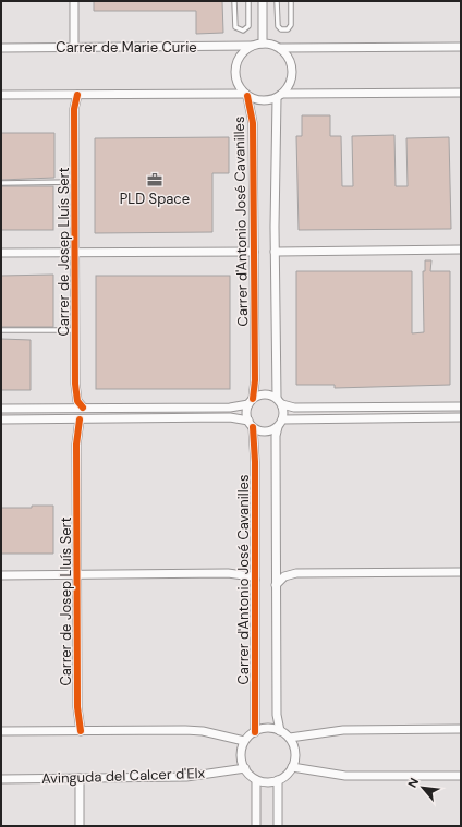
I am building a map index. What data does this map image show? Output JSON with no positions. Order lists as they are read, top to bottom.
{
  "streets": {
    "street": [
      "Carrer de Marie Curie",
      "Carrer d'Antonio José Cavanilles",
      "Carrer de Josep Lluís Sert",
      "Avinguda del Calcer d'Elx"
    ]
  },
  "crossings": [
    ["Carrer de Marie Curie", "Carrer d'Antonio José Cavanilles"],
    ["Carrer d'Antonio José Cavanilles", "Avinguda del Calcer d'Elx"]
  ],
  "places": {
    "office": ["PLD Space"]
  },
  "north": "top left"
}
